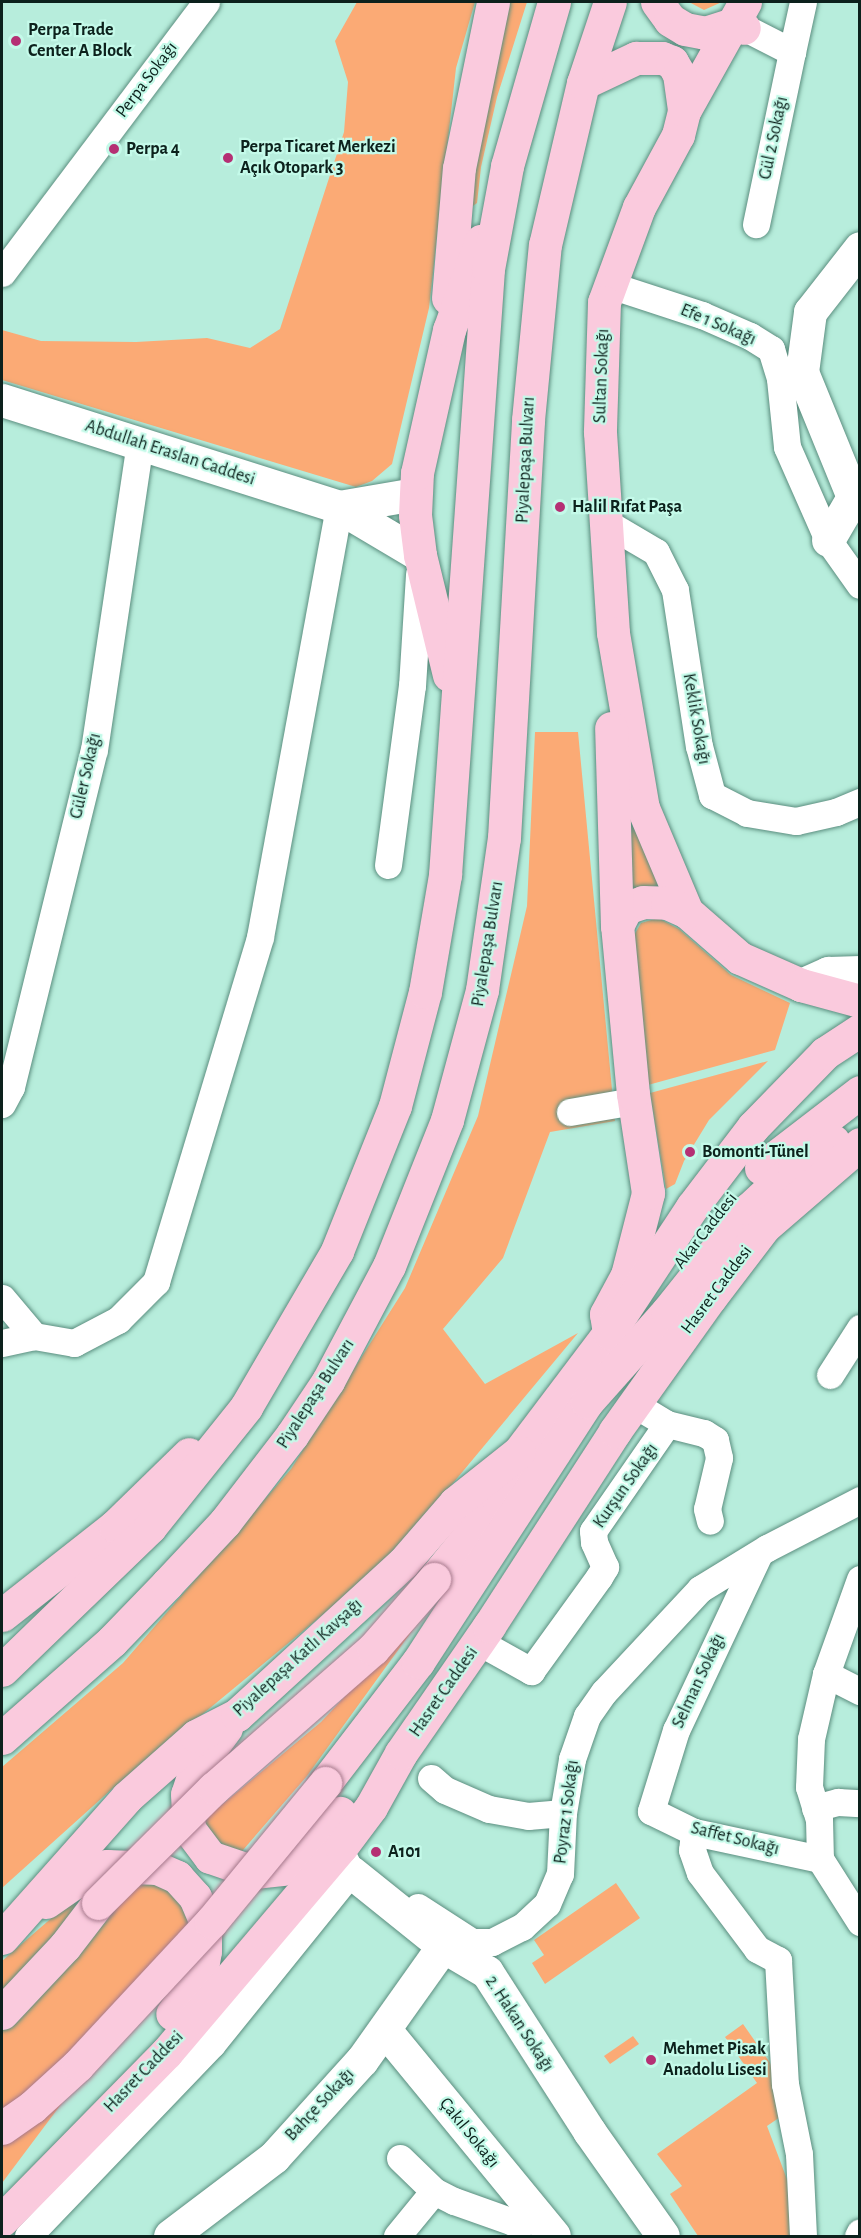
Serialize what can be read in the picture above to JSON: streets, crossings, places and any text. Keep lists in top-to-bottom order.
{
  "streets": {
    "main road": [
      "Sultan Sokağı",
      "Piyalepaşa Bulvarı",
      "Akar Caddesi",
      "Hasret Caddesi",
      "Piyalepaşa Katlı Kavşağı"
    ],
    "street": [
      "Perpa Sokağı",
      "Gül 2 Sokağı",
      "Efe 1 Sokağı",
      "Abdullah Eraslan Caddesi",
      "Keklik Sokağı",
      "Güler Sokağı",
      "Kurşun Sokağı",
      "Selman Sokağı",
      "Poyraz 1 Sokağı",
      "Saffet Sokağı",
      "2. Hakan Sokağı",
      "Bahçe Sokağı",
      "Çakıl Sokağı"
    ]
  },
  "crossings": [
    ["Efe 1 Sokağı", "Sultan Sokağı"],
    ["Sultan Sokağı", "Keklik Sokağı"],
    ["Abdullah Eraslan Caddesi", "Güler Sokağı"],
    ["Hasret Caddesi", "Kurşun Sokağı"],
    ["Hasret Caddesi", "Poyraz 1 Sokağı"],
    ["Hasret Caddesi", "2. Hakan Sokağı"],
    ["Selman Sokağı", "Poyraz 1 Sokağı"],
    ["Selman Sokağı", "Saffet Sokağı"],
    ["Poyraz 1 Sokağı", "2. Hakan Sokağı"],
    ["2. Hakan Sokağı", "Bahçe Sokağı"],
    ["Bahçe Sokağı", "Çakıl Sokağı"]
  ],
  "places": [
    "Perpa Trade Center A Block",
    "Perpa 4",
    "Perpa Ticaret Merkezi Açık Otopark 3",
    "Halil Rıfat Paşa",
    "Bomonti-Tünel",
    "A101",
    "Mehmet Pisak Anadolu Lisesi"
  ]
}
